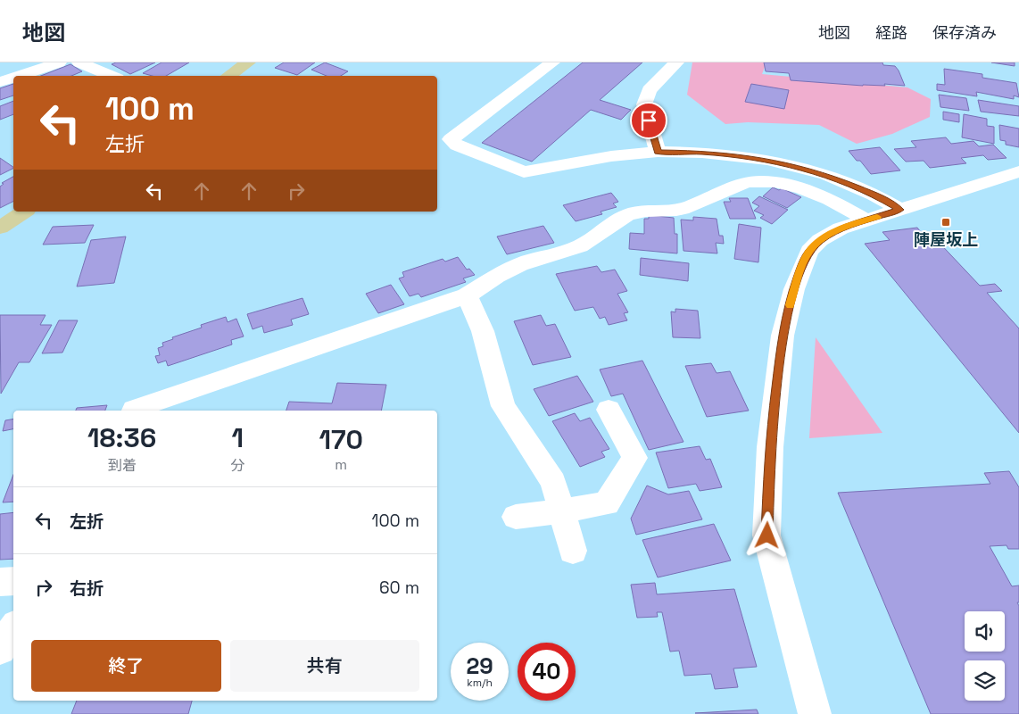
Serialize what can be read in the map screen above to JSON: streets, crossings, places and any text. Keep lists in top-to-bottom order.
{
  "places": {
    "transit": ["陣屋坂上"]
  },
  "page": {
    "header": "地図",
    "nav": ["地図", "経路", "保存済み"],
    "turn": ["100 m", "左折"],
    "eta": [
      "18:36",
      "到着",
      "1",
      "分",
      "170",
      "m"
    ],
    "list": [
      {
        "name": "左折",
        "value": "100 m"
      },
      {
        "name": "右折",
        "value": "60 m"
      }
    ],
    "buttons": ["終了", "共有"],
    "speed": "29 km/h",
    "limit": "40"
  }
}
